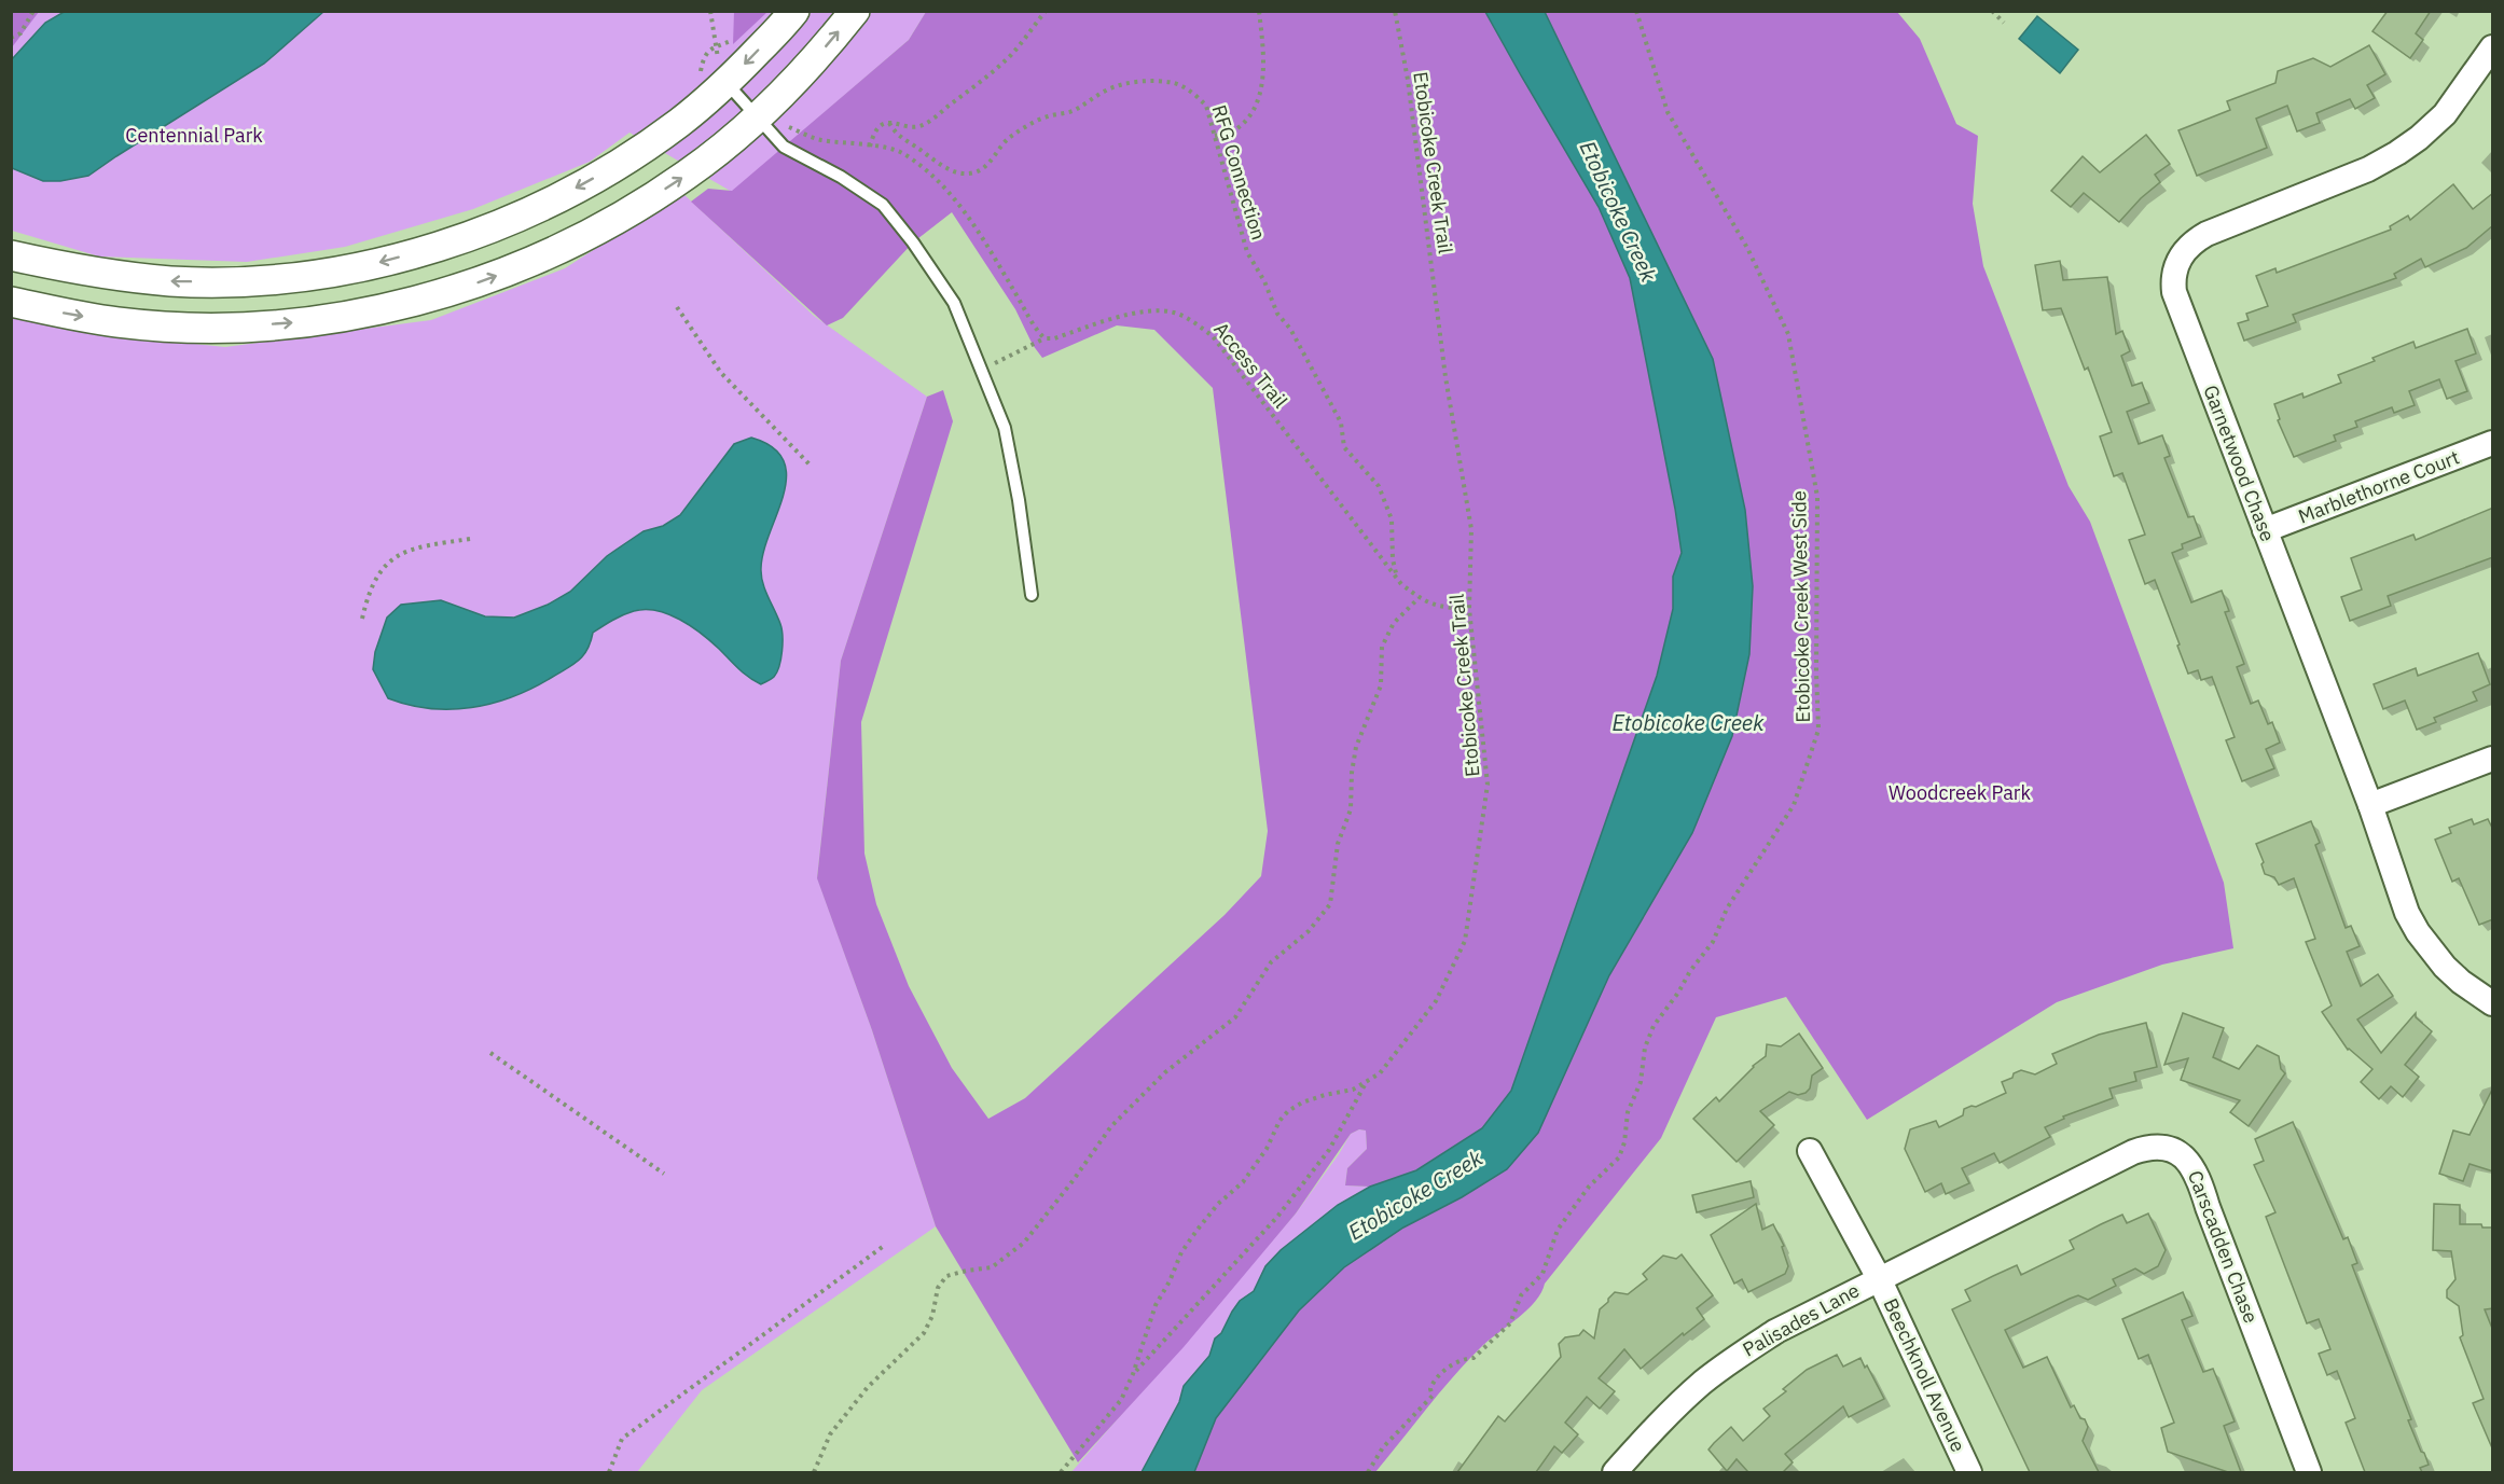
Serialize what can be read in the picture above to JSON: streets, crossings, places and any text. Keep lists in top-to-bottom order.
{
  "streets": {
    "street": [
      "Garnetwood Chase",
      "Marblethorne Court",
      "Carscadden Chase",
      "Palisades Lane",
      "Beechknoll Avenue"
    ],
    "path": [
      "Etobicoke Creek Trail",
      "RFG Connection",
      "Access Trail",
      "Etobicoke Creek West Side"
    ]
  },
  "crossings": [
    ["Etobicoke Creek Trail", "Access Trail"],
    ["RFG Connection", "Access Trail"],
    ["Garnetwood Chase", "Marblethorne Court"],
    ["Carscadden Chase", "Palisades Lane"],
    ["Carscadden Chase", "Beechknoll Avenue"],
    ["Palisades Lane", "Beechknoll Avenue"]
  ],
  "water": ["Etobicoke Creek"],
  "parks": ["Centennial Park", "Woodcreek Park"]
}
